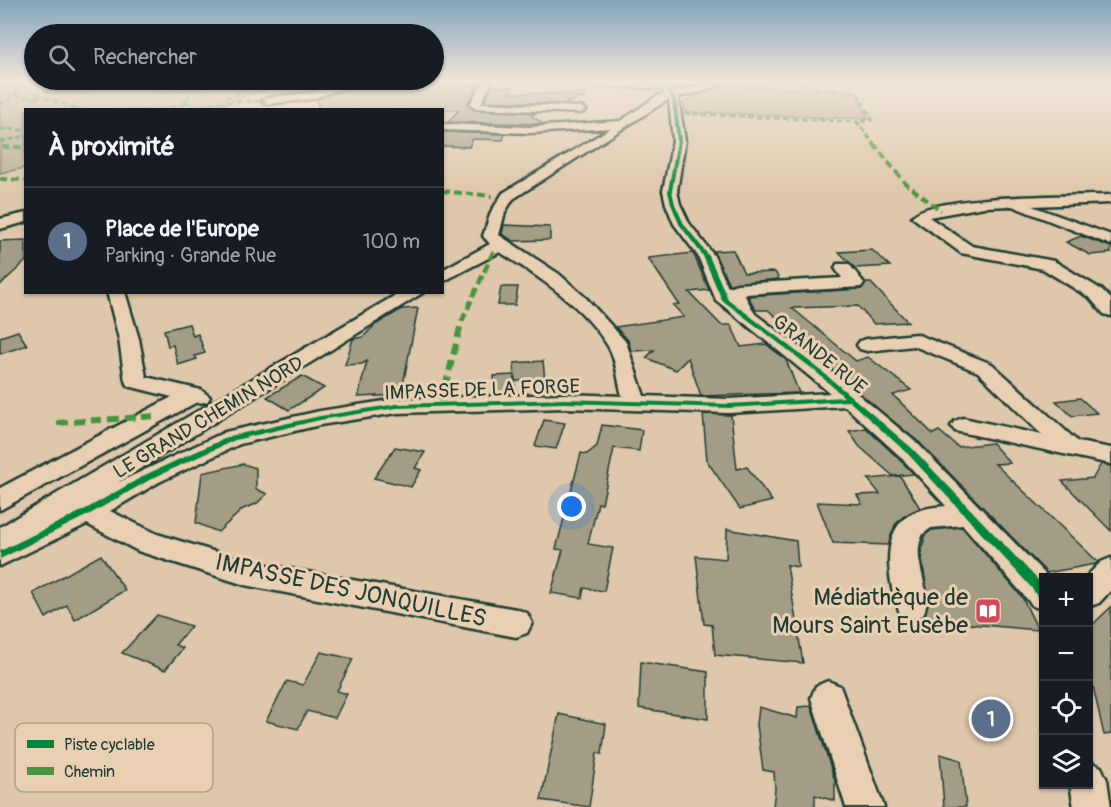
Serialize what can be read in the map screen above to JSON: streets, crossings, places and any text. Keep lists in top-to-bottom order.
{
  "streets": {
    "street": [
      "GRANDE RUE",
      "IMPASSE DE LA FORGE",
      "LE GRAND CHEMIN NORD",
      "IMPASSE DES JONQUILLES"
    ]
  },
  "crossings": [
    ["GRANDE RUE", "IMPASSE DE LA FORGE"],
    ["IMPASSE DE LA FORGE", "IMPASSE DES JONQUILLES"]
  ],
  "places": {
    "library": ["Médiathèque de Mours Saint Eusèbe"]
  },
  "legend": ["Piste cyclable", "Chemin"],
  "page": {
    "search": "Rechercher",
    "heading": "À proximité",
    "list": [
      {
        "mark": "1",
        "name": "Place de l'Europe",
        "note": "Parking · Grande Rue",
        "value": "100 m"
      }
    ],
    "map_buttons": ["+", "−"],
    "pins": "1"
  }
}
